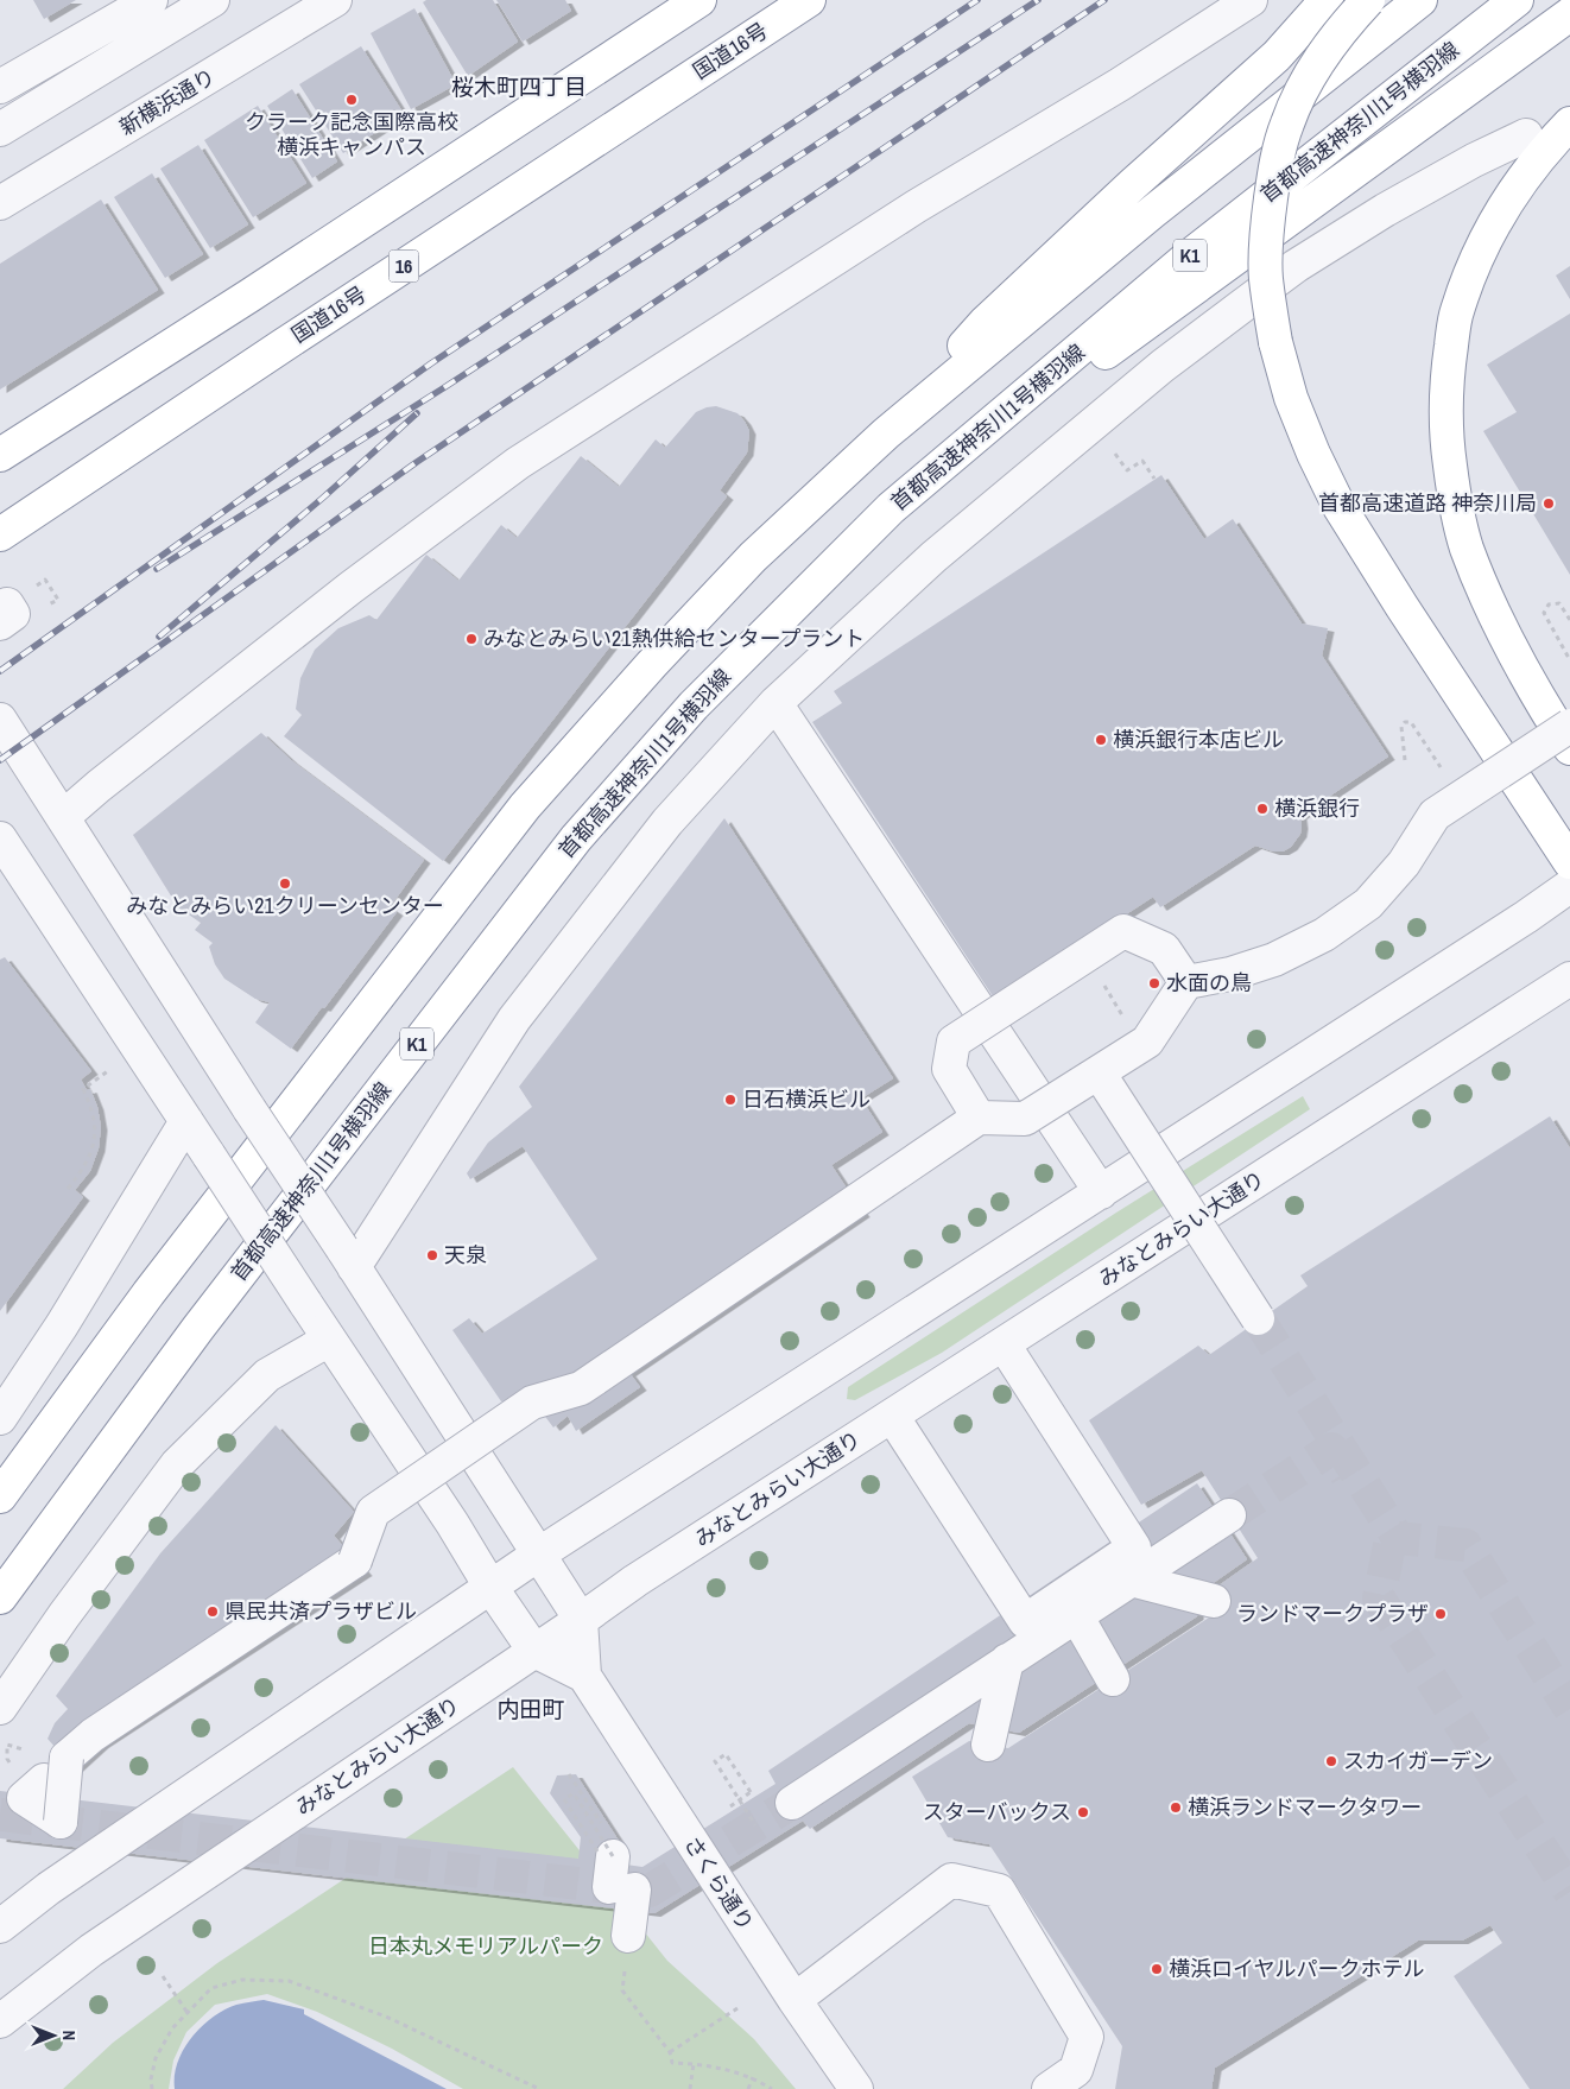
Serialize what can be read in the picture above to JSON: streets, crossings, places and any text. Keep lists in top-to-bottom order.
{
  "streets": {
    "highway": [
      "国道16号",
      "首都高速神奈川1号横羽線",
      "K1",
      "16"
    ],
    "street": ["新横浜通り", "みなとみらい大通り", "さくら通り"]
  },
  "crossings": [
    ["みなとみらい大通り", "さくら通り"]
  ],
  "districts": ["桜木町四丁目", "内田町"],
  "parks": ["日本丸メモリアルパーク"],
  "places": [
    "クラーク記念国際高校 横浜キャンパス",
    "首都高速道路 神奈川局",
    "みなとみらい21熱供給センタープラント",
    "横浜銀行本店ビル",
    "横浜銀行",
    "みなとみらい21クリーンセンター",
    "水面の鳥",
    "日石横浜ビル",
    "天泉",
    "県民共済プラザビル",
    "ランドマークプラザ",
    "スカイガーデン",
    "横浜ランドマークタワー",
    "スターバックス",
    "横浜ロイヤルパークホテル"
  ],
  "north": "right"
}
